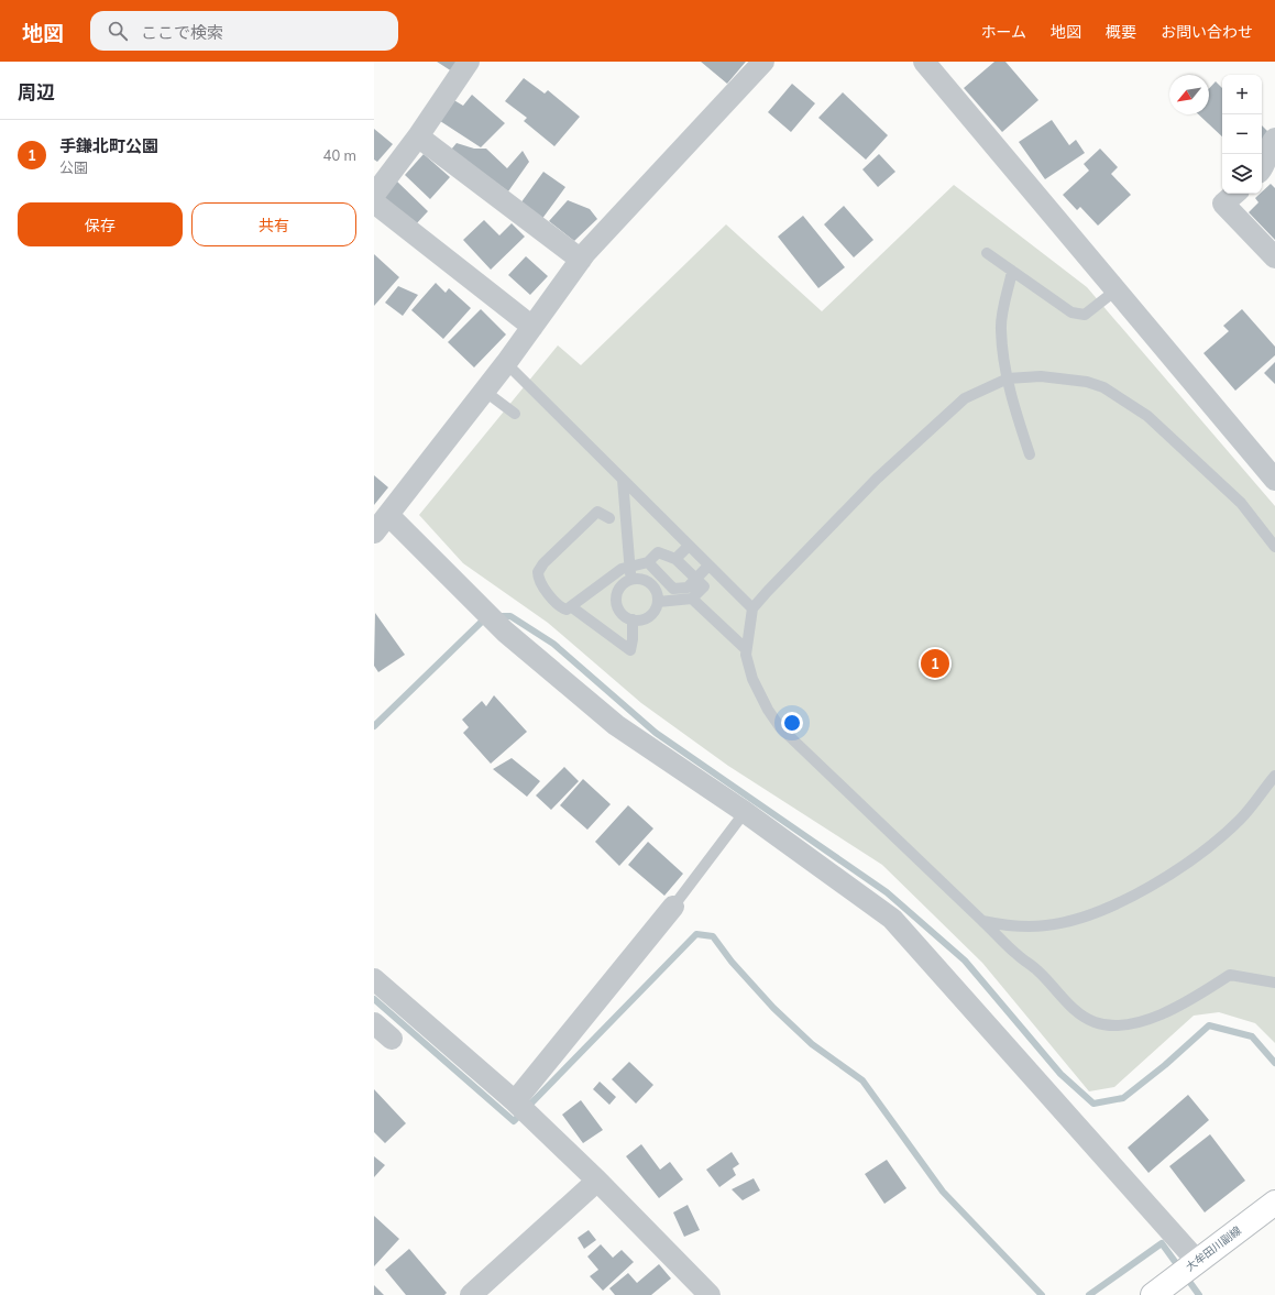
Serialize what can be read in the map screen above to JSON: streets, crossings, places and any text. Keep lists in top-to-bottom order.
{
  "streets": {
    "main road": ["大牟田川副線"]
  },
  "north": "bottom left",
  "page": {
    "header": "地図",
    "search": "ここで検索",
    "nav": [
      "ホーム",
      "地図",
      "概要",
      "お問い合わせ"
    ],
    "heading": "周辺",
    "map_buttons": ["+", "−"],
    "list": [
      {
        "mark": "1",
        "name": "手鎌北町公園",
        "note": "公園",
        "value": "40 m"
      }
    ],
    "buttons": ["保存", "共有"],
    "pins": "1"
  }
}
